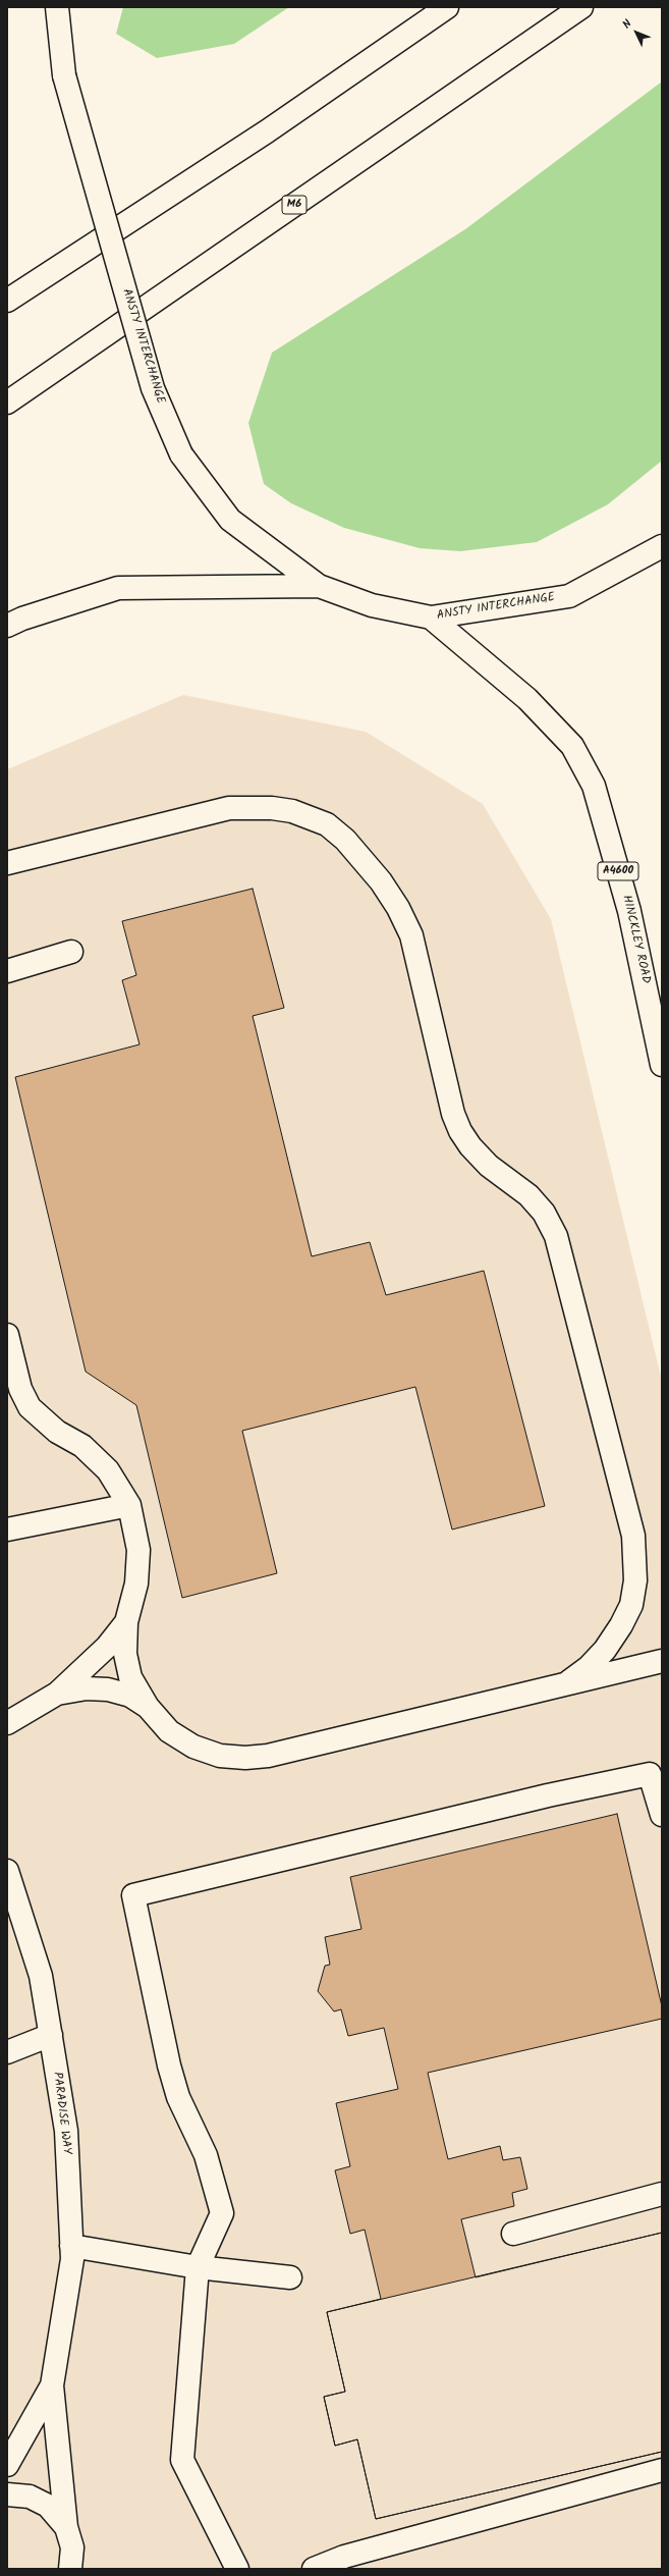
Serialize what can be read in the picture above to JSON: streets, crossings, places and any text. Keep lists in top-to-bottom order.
{
  "streets": {
    "main road": [
      "M6",
      "ANSTY INTERCHANGE",
      "A4600",
      "HINCKLEY ROAD",
      "PARADISE WAY"
    ]
  },
  "crossings": [
    ["ANSTY INTERCHANGE", "HINCKLEY ROAD"]
  ],
  "north": "top left"
}
